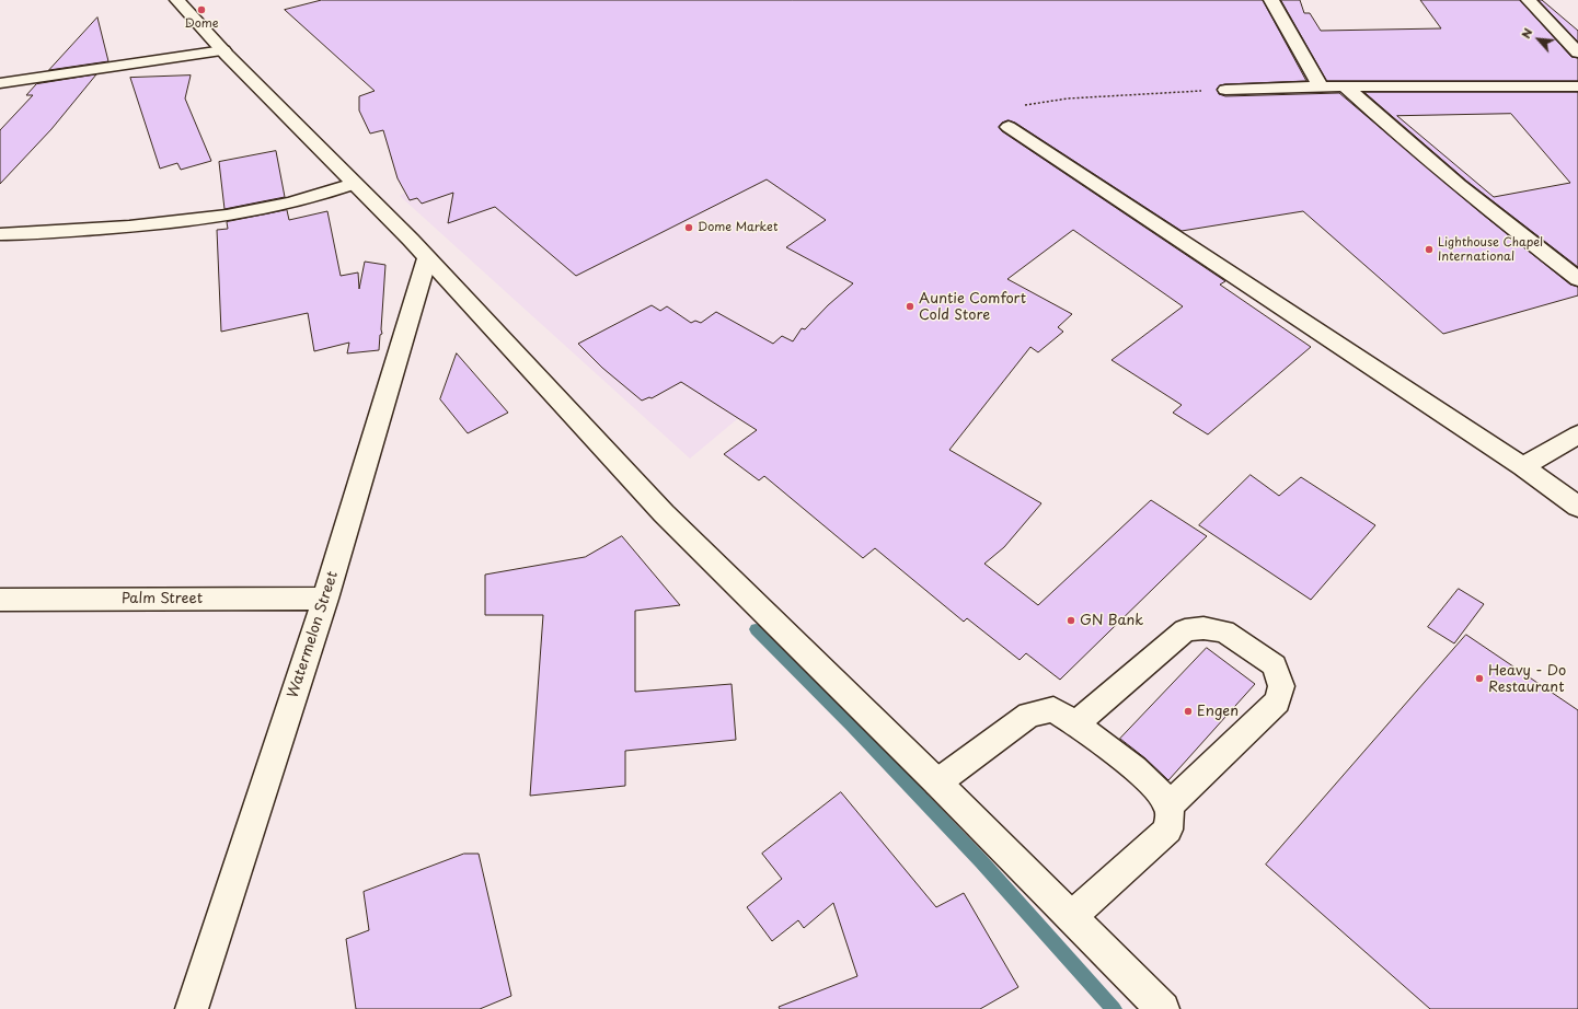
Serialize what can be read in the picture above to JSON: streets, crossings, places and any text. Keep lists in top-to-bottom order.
{
  "streets": {
    "street": ["Palm Street", "Watermelon Street"]
  },
  "crossings": [
    ["Palm Street", "Watermelon Street"]
  ],
  "places": [
    "Dome",
    "Dome Market",
    "Lighthouse Chapel International",
    "Auntie Comfort Cold Store",
    "GN Bank",
    "Heavy - Do Restaurant",
    "Engen"
  ],
  "north": "top left"
}
